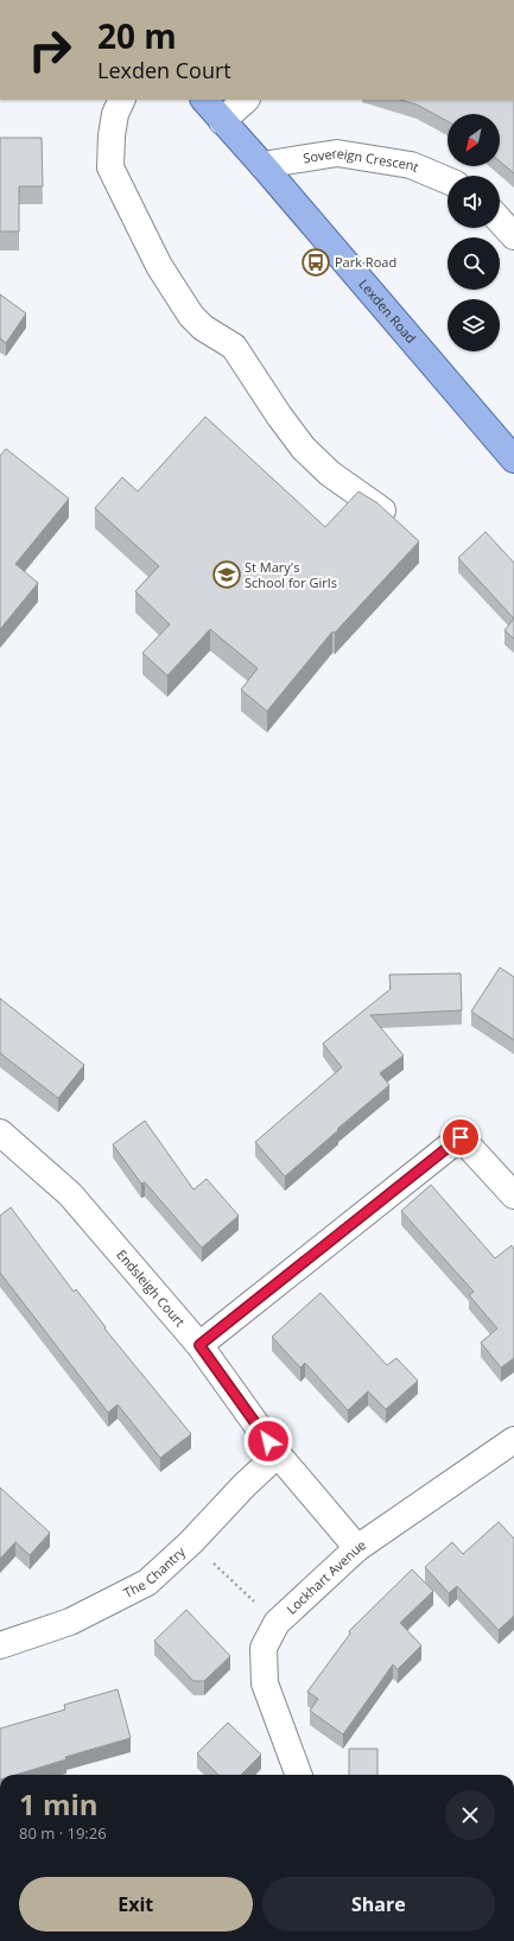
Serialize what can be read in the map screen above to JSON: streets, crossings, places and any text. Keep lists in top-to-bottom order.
{
  "streets": {
    "main road": ["Lexden Road"],
    "street": [
      "Sovereign Crescent",
      "Endsleigh Court",
      "The Chantry",
      "Lockhart Avenue"
    ]
  },
  "crossings": [
    ["Sovereign Crescent", "Lexden Road"],
    ["Endsleigh Court", "The Chantry"],
    ["Endsleigh Court", "Lockhart Avenue"]
  ],
  "places": {
    "bus stop": ["Park Road"],
    "school or university": ["St Mary's School for Girls"]
  },
  "north": "bottom left",
  "page": {
    "turn": ["20 m", "Lexden Court"],
    "heading": ["1 min", "80 m · 19:26"],
    "buttons": ["Exit", "Share"]
  }
}
